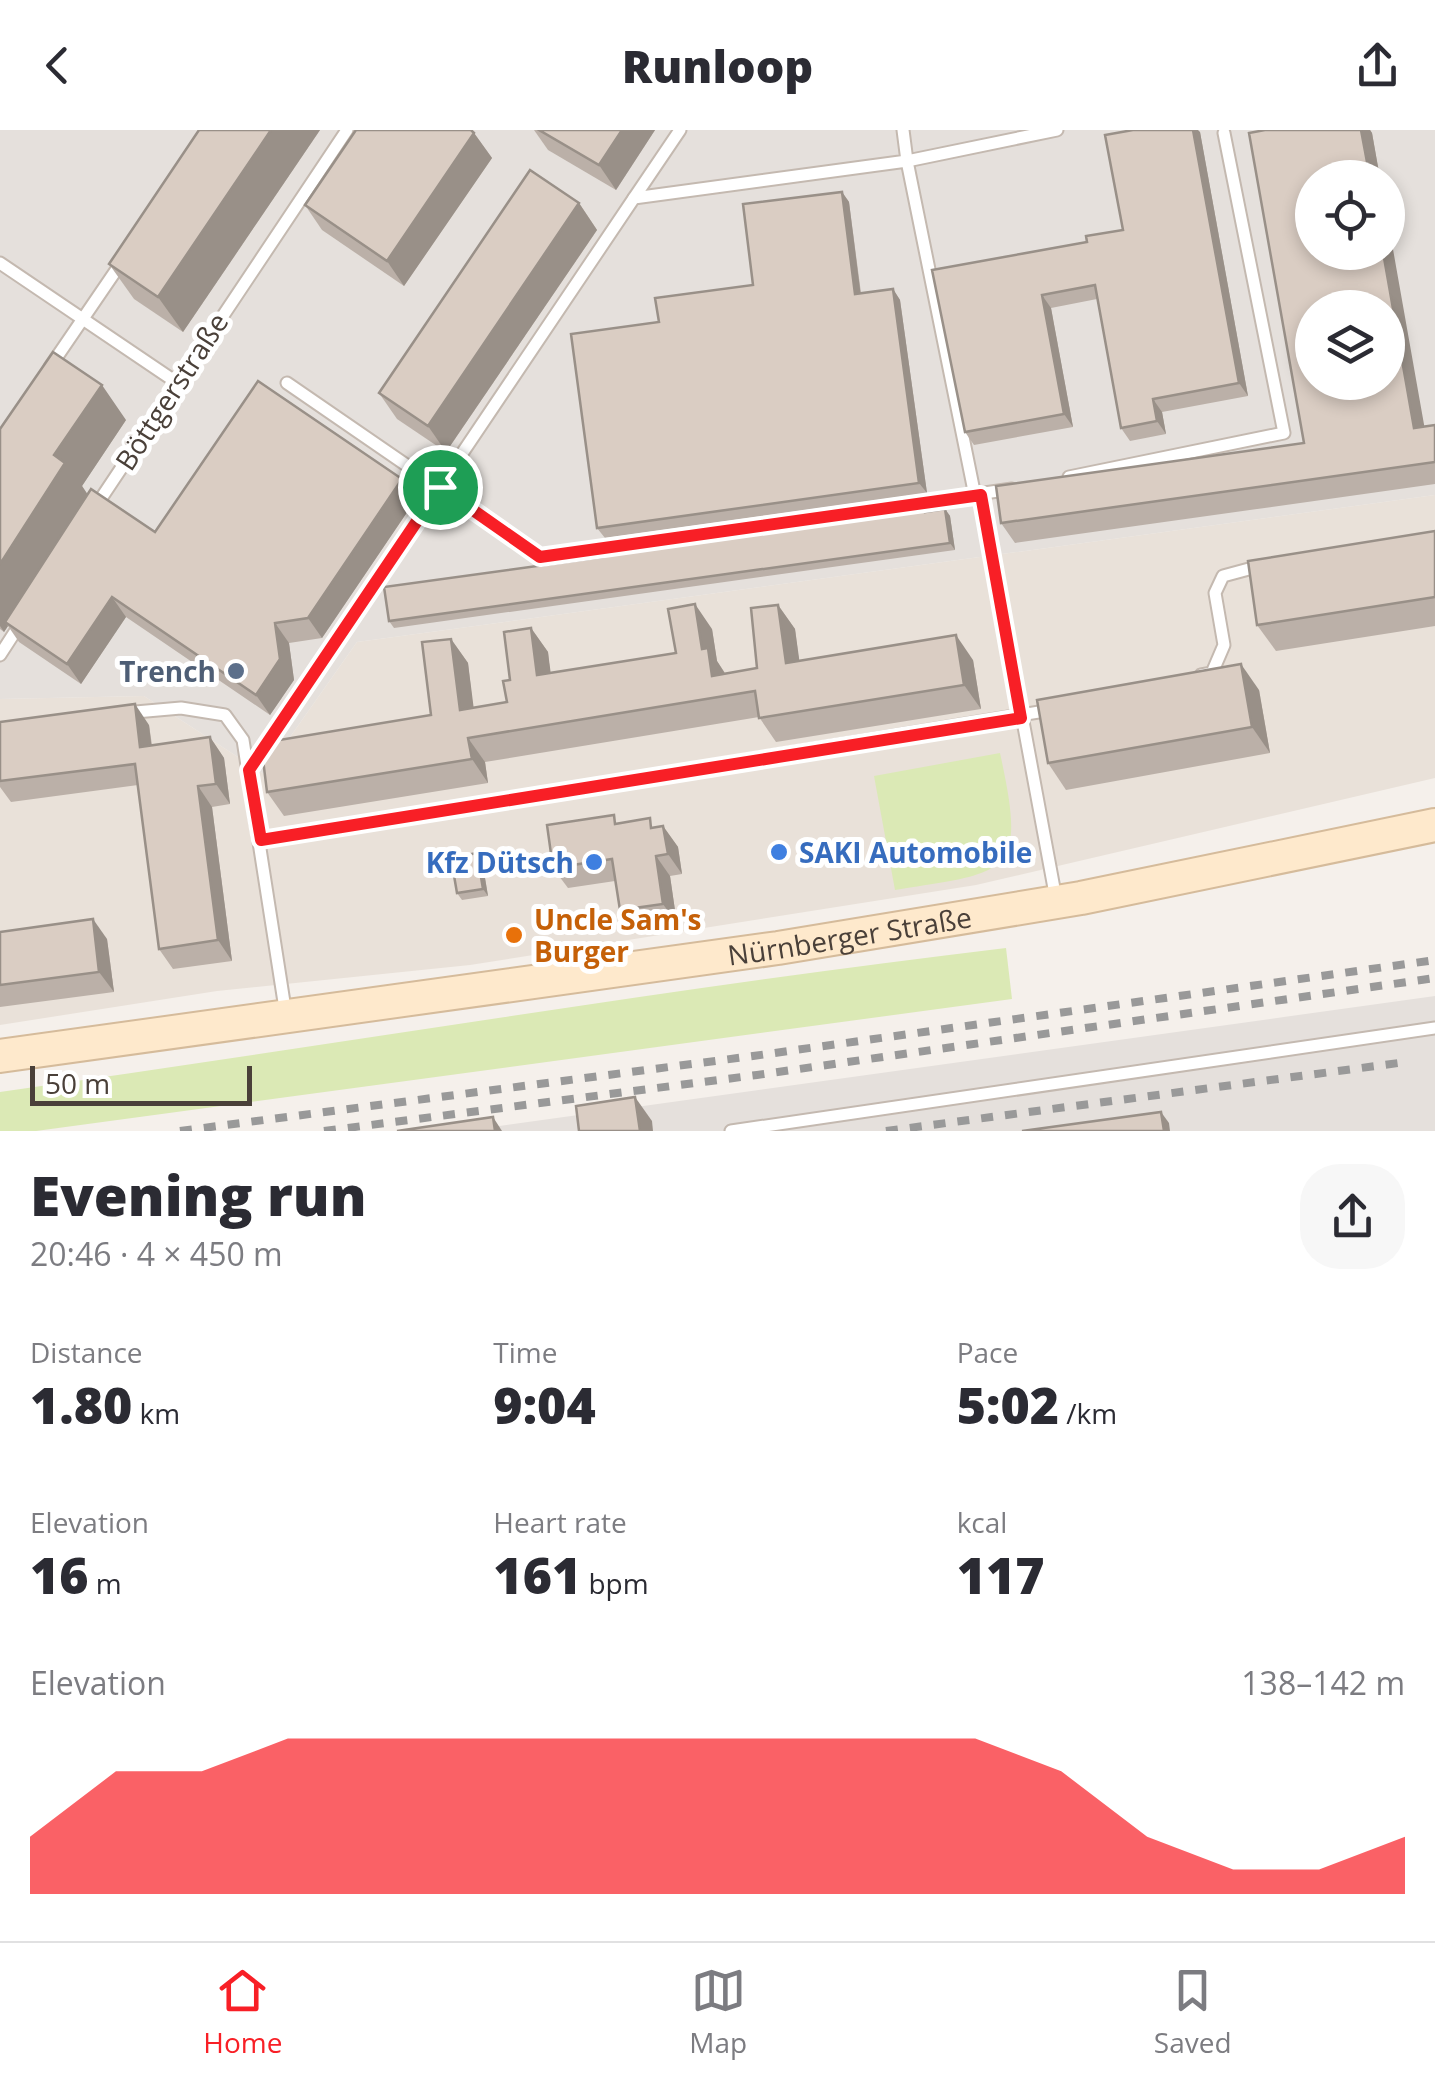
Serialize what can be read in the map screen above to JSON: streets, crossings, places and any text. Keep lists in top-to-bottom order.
{
  "streets": {
    "street": ["Nürnberger Straße"],
    "lane": ["Böttgerstraße"]
  },
  "places": [
    "Trench",
    "SAKI Automobile",
    "Kfz Dütsch",
    "Uncle Sam's Burger"
  ],
  "scale_bar": "50 m",
  "page": {
    "header": "Runloop",
    "scale": "50 m",
    "heading": ["Evening run", "20:46 · 4 × 450 m"],
    "stats": [
      ["Distance", "1.80 km"],
      ["Time", "9:04"],
      ["Pace", "5:02 /km"],
      ["Elevation", "16 m"],
      ["Heart rate", "161 bpm"],
      ["kcal", "117"]
    ],
    "chart": ["Elevation", "138–142 m"],
    "tabs": ["Home", "Map", "Saved"]
  }
}
